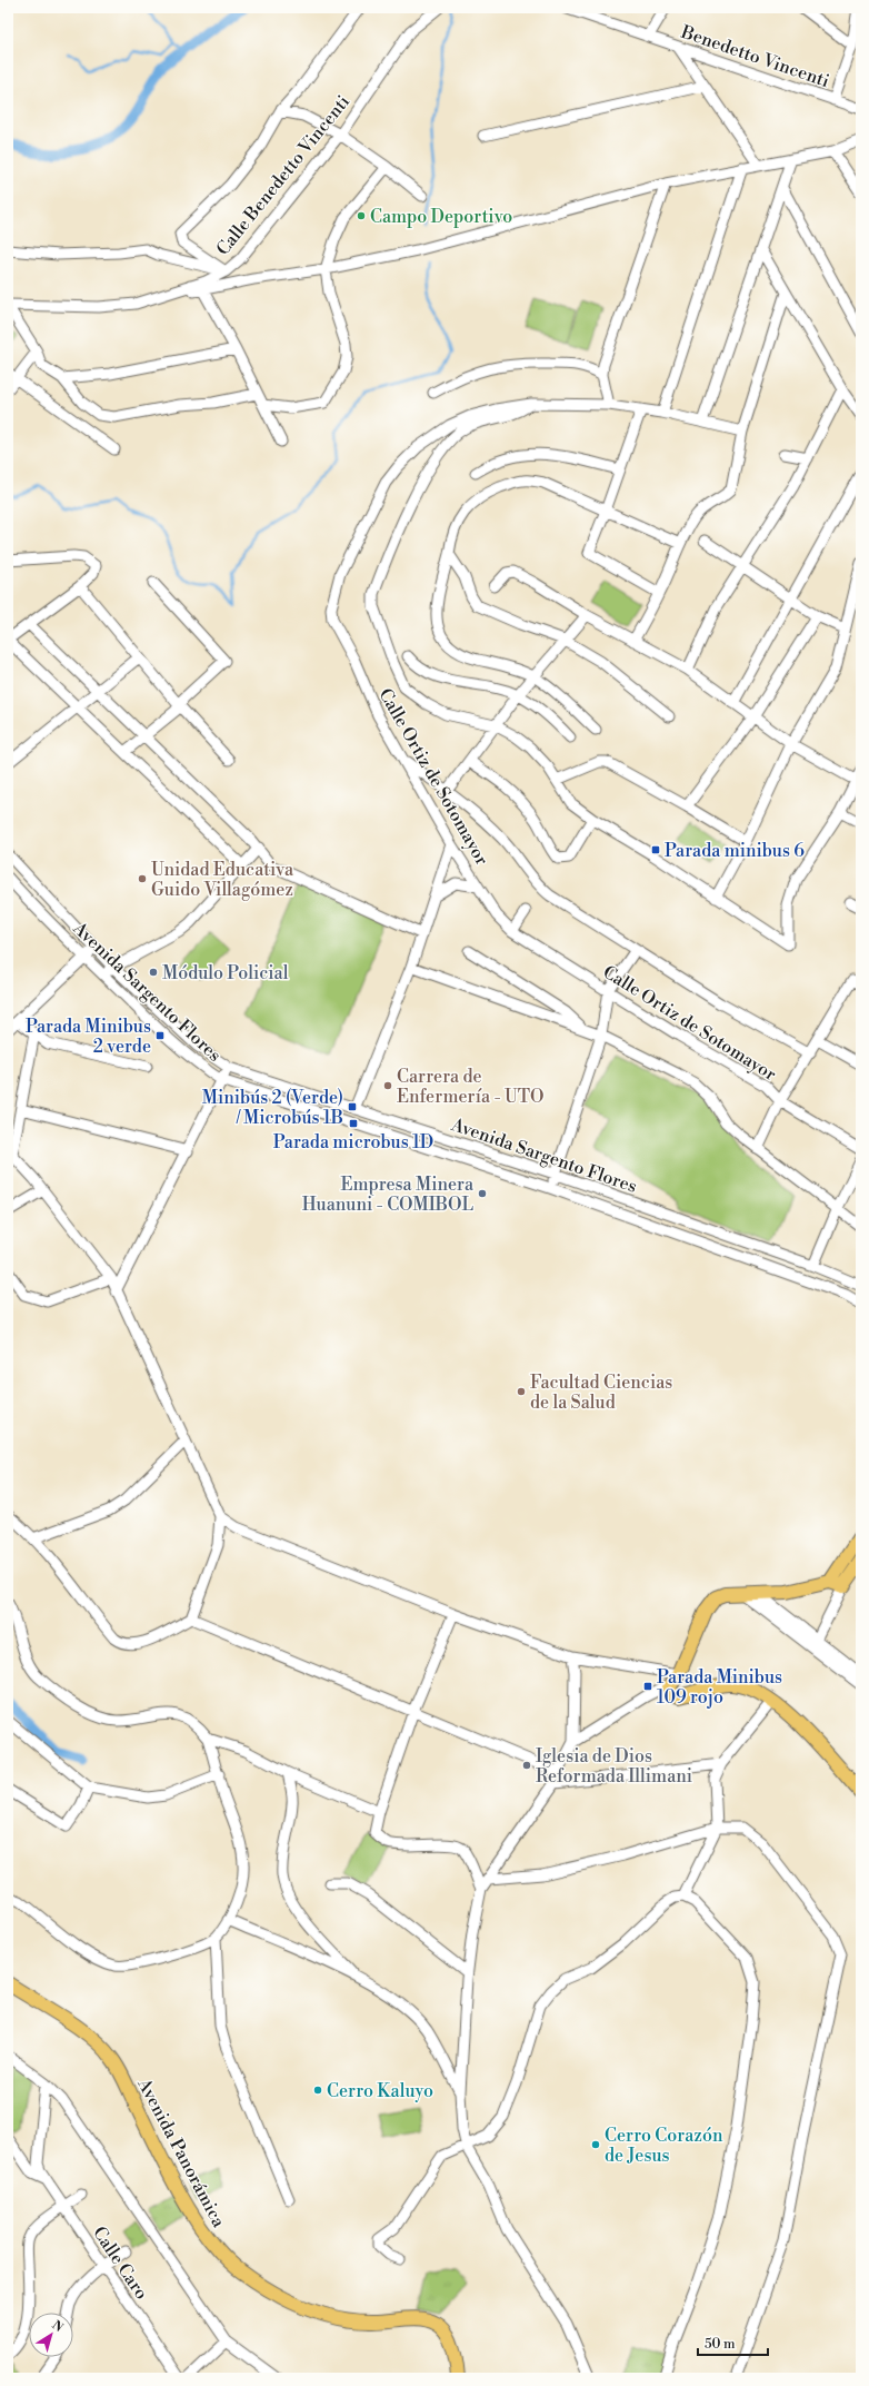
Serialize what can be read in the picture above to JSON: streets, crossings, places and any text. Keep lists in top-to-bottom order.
{
  "streets": {
    "main road": ["Avenida Panorámica"],
    "street": [
      "Benedetto Vincenti",
      "Calle Benedetto Vincenti",
      "Calle Ortiz de Sotomayor",
      "Avenida Sargento Flores",
      "Calle Caro"
    ]
  },
  "places": {
    "other": [
      "Campo Deportivo",
      "Unidad Educativa Guido Villagómez",
      "Módulo Policial",
      "Carrera de Enfermería - UTO",
      "Empresa Minera Huanuni - COMIBOL",
      "Facultad Ciencias de la Salud",
      "Iglesia de Dios Reformada Illimani",
      "Cerro Kaluyo",
      "Cerro Corazón de Jesus"
    ],
    "transit": [
      "Parada minibus 6",
      "Parada Minibus 2 verde",
      "Minibús 2 (Verde) / Microbús 1B",
      "Parada microbus 1D",
      "Parada Minibus 109 rojo"
    ]
  },
  "scale_bar": "50 m",
  "north": "top right"
}
